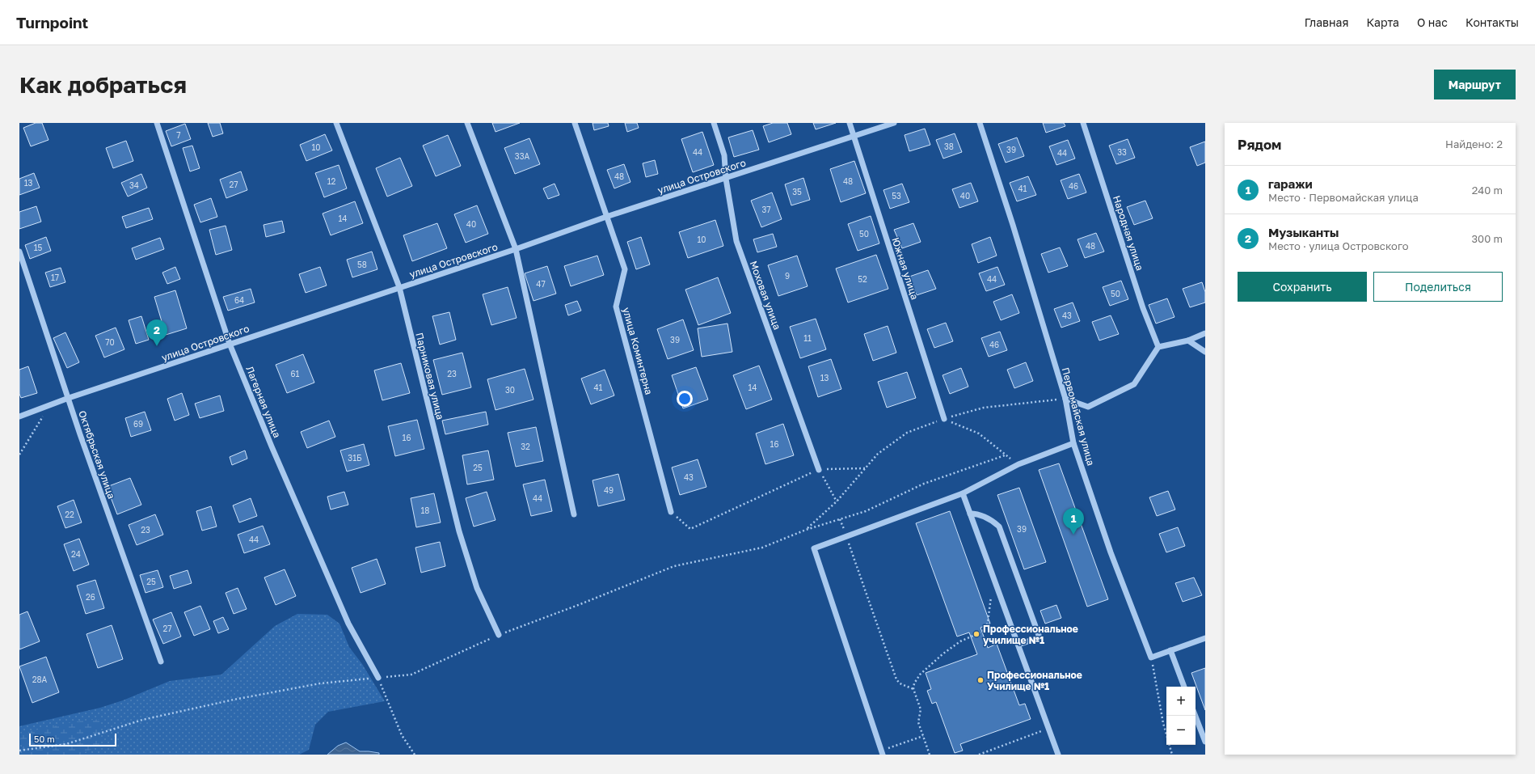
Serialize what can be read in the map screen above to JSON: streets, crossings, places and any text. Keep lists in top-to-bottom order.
{
  "streets": {
    "street": [
      "улица Островского",
      "Народная улица",
      "Южная улица",
      "Моховая улица",
      "улица Коминтерна",
      "Парниковая улица",
      "Лагерная улица",
      "Первомайская улица",
      "Октябрьская улица"
    ]
  },
  "crossings": [
    ["улица Островского", "Южная улица"],
    ["улица Островского", "Моховая улица"],
    ["улица Островского", "улица Коминтерна"],
    ["улица Островского", "Парниковая улица"],
    ["улица Островского", "Лагерная улица"],
    ["улица Островского", "Октябрьская улица"]
  ],
  "places": ["Профессиональное училище №1", "Профессиональное Училище №1"],
  "house_numbers": [
    "7",
    "38",
    "10",
    "39",
    "44",
    "33",
    "44",
    "33А",
    "48",
    "12",
    "48",
    "13",
    "27",
    "34",
    "46",
    "41",
    "35",
    "53",
    "40",
    "37",
    "14",
    "40",
    "50",
    "10",
    "48",
    "15",
    "58",
    "9",
    "17",
    "52",
    "44",
    "47",
    "50",
    "64",
    "43",
    "11",
    "39",
    "70",
    "46",
    "61",
    "23",
    "13",
    "41",
    "14",
    "30",
    "69",
    "16",
    "16",
    "32",
    "31Б",
    "25",
    "43",
    "49",
    "44",
    "18",
    "22",
    "39",
    "23",
    "44",
    "24",
    "25",
    "26",
    "27",
    "28А"
  ],
  "scale_bar": "50 m",
  "page": {
    "header": "Turnpoint",
    "nav": [
      "Главная",
      "Карта",
      "О нас",
      "Контакты"
    ],
    "buttons": [
      "Маршрут",
      ["Сохранить", "Поделиться"]
    ],
    "title": "Как добраться",
    "heading": ["Рядом", "Найдено: 2"],
    "list": [
      {
        "mark": "1",
        "name": "гаражи",
        "note": "Место · Первомайская улица",
        "value": "240 m"
      },
      {
        "mark": "2",
        "name": "Музыканты",
        "note": "Место · улица Островского",
        "value": "300 m"
      }
    ],
    "pins": ["2", "1"],
    "map_buttons": ["+", "−"],
    "scale": "50 m"
  }
}
